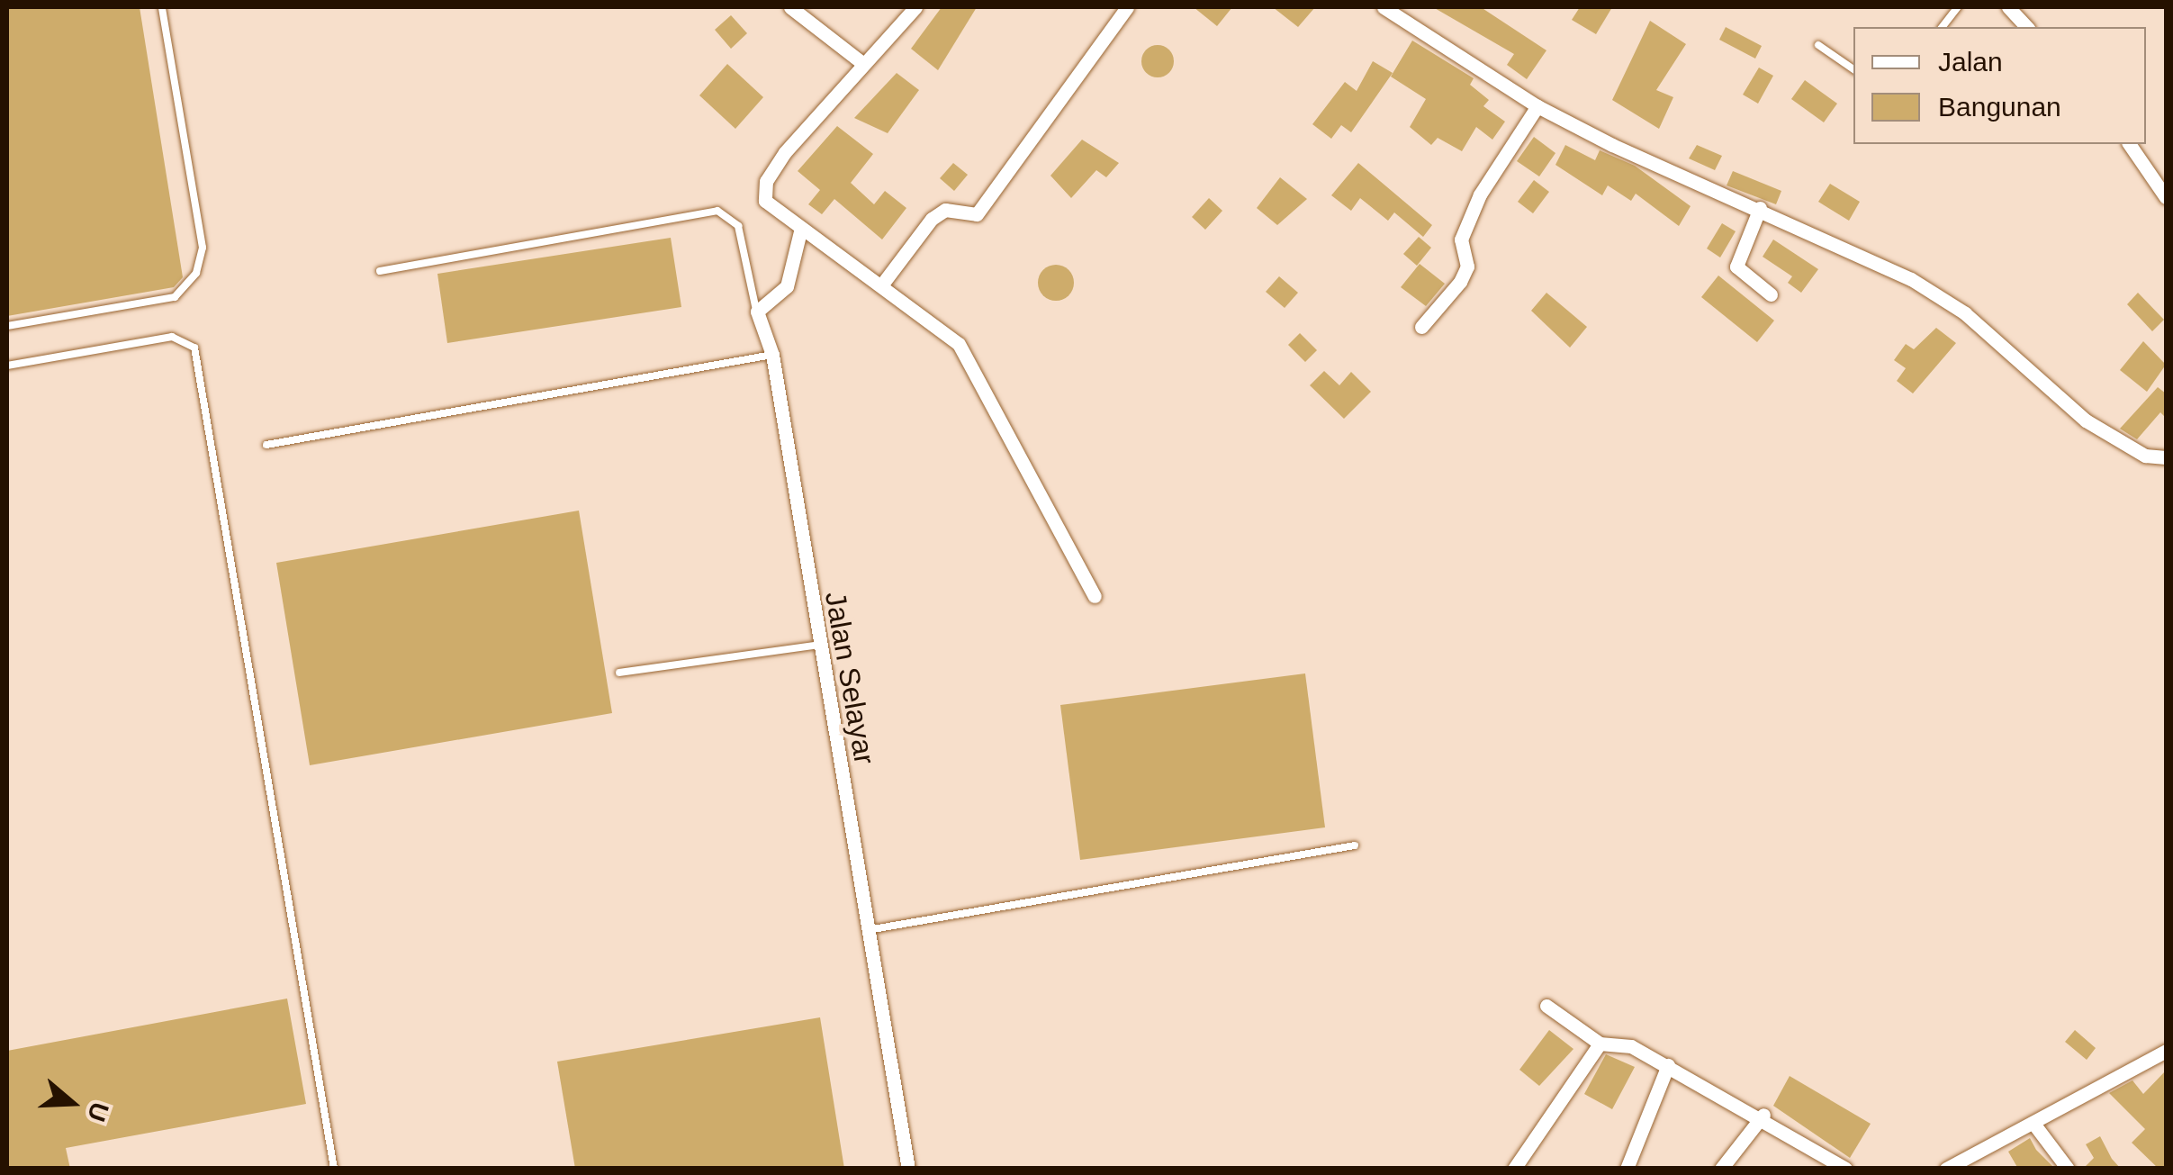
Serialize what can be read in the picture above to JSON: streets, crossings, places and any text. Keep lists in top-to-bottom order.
{
  "streets": {
    "street": ["Jalan Selayar"]
  },
  "legend": ["Jalan", "Bangunan"],
  "north": "right"
}
